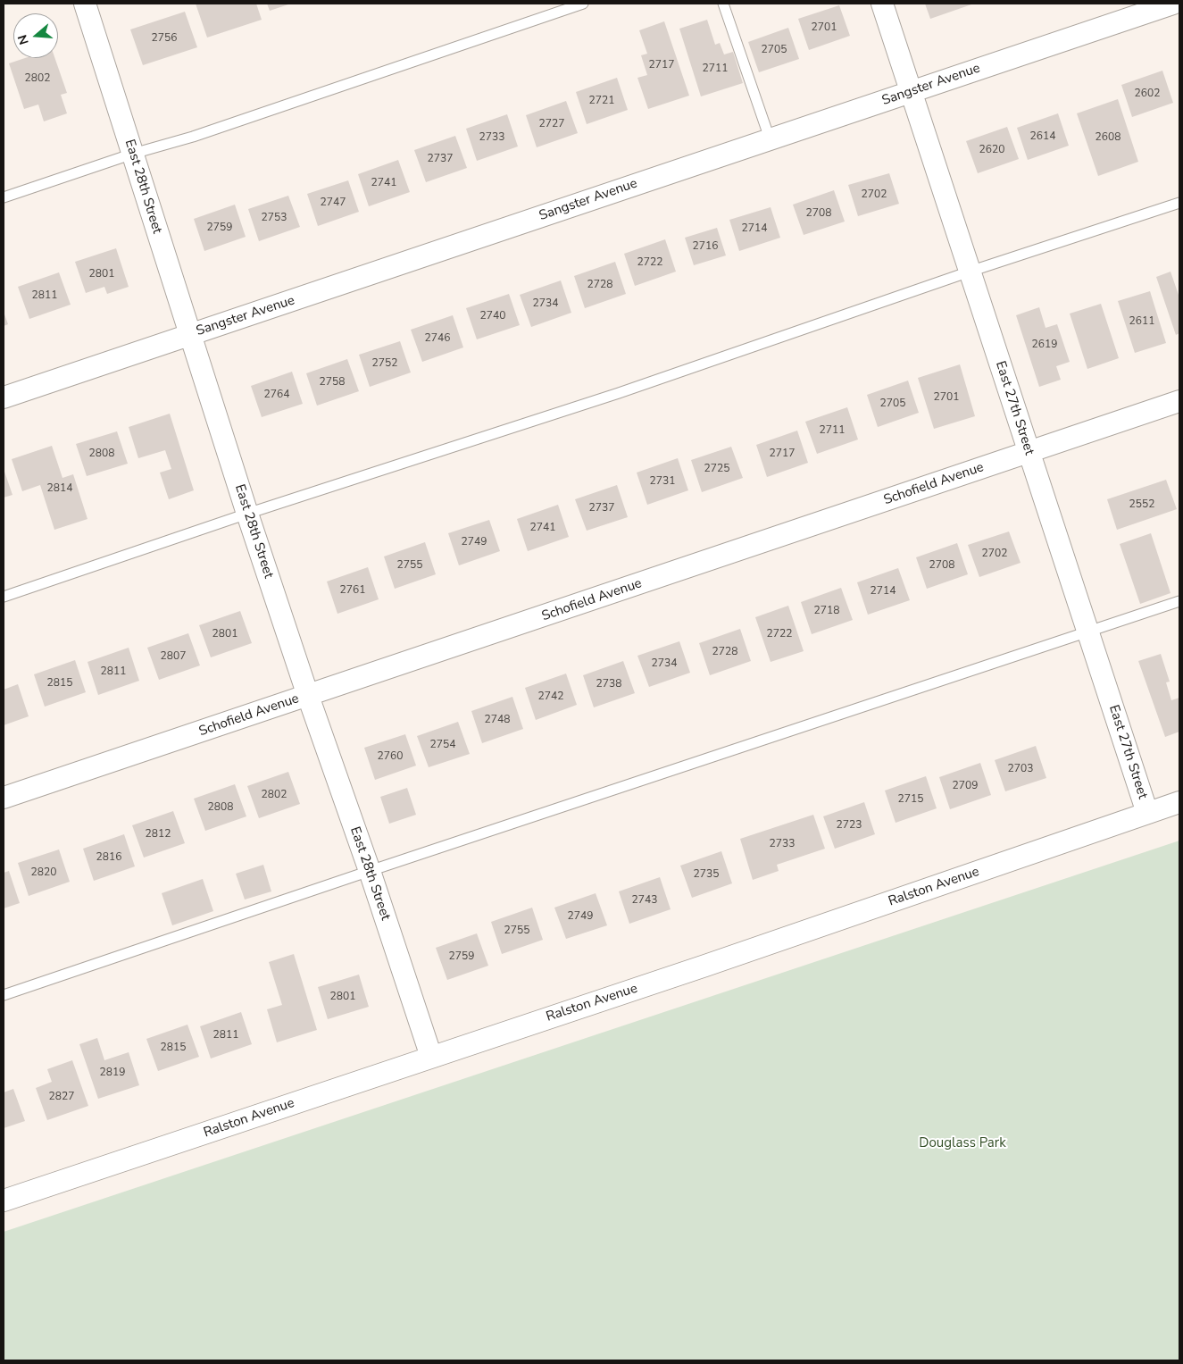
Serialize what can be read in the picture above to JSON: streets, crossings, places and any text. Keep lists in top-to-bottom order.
{
  "streets": {
    "street": [
      "Sangster Avenue",
      "East 28th Street",
      "East 27th Street",
      "Schofield Avenue",
      "Ralston Avenue"
    ]
  },
  "crossings": [
    ["Sangster Avenue", "East 28th Street"],
    ["Sangster Avenue", "East 27th Street"],
    ["East 28th Street", "Schofield Avenue"],
    ["East 28th Street", "Ralston Avenue"],
    ["East 27th Street", "Schofield Avenue"],
    ["East 27th Street", "Ralston Avenue"]
  ],
  "parks": ["Douglass Park"],
  "house_numbers": [
    "2701",
    "2756",
    "2705",
    "2717",
    "2711",
    "2802",
    "2602",
    "2721",
    "2727",
    "2614",
    "2733",
    "2608",
    "2620",
    "2737",
    "2741",
    "2702",
    "2747",
    "2708",
    "2753",
    "2759",
    "2714",
    "2716",
    "2722",
    "2801",
    "2728",
    "2811",
    "2734",
    "2740",
    "2611",
    "2746",
    "2619",
    "2752",
    "2758",
    "2764",
    "2701",
    "2705",
    "2711",
    "2808",
    "2717",
    "2725",
    "2731",
    "2814",
    "2552",
    "2737",
    "2741",
    "2749",
    "2702",
    "2755",
    "2708",
    "2761",
    "2714",
    "2718",
    "2801",
    "2722",
    "2728",
    "2807",
    "2734",
    "2811",
    "2815",
    "2738",
    "2742",
    "2748",
    "2754",
    "2760",
    "2703",
    "2709",
    "2802",
    "2715",
    "2808",
    "2723",
    "2812",
    "2733",
    "2816",
    "2820",
    "2735",
    "2743",
    "2749",
    "2755",
    "2759",
    "2801",
    "2811",
    "2815",
    "2819",
    "2827"
  ],
  "north": "left"
}
